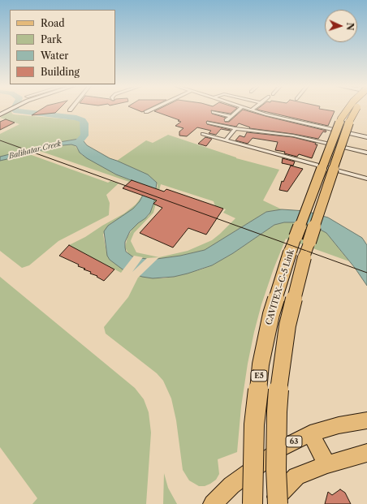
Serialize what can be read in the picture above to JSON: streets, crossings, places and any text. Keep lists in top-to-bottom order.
{
  "streets": {
    "highway": ["CAVITEX–C-5 Link", "E5"],
    "main road": ["63"]
  },
  "water": ["Balihatar Creek"],
  "legend": [
    "Road",
    "Park",
    "Water",
    "Building"
  ],
  "north": "right"
}
